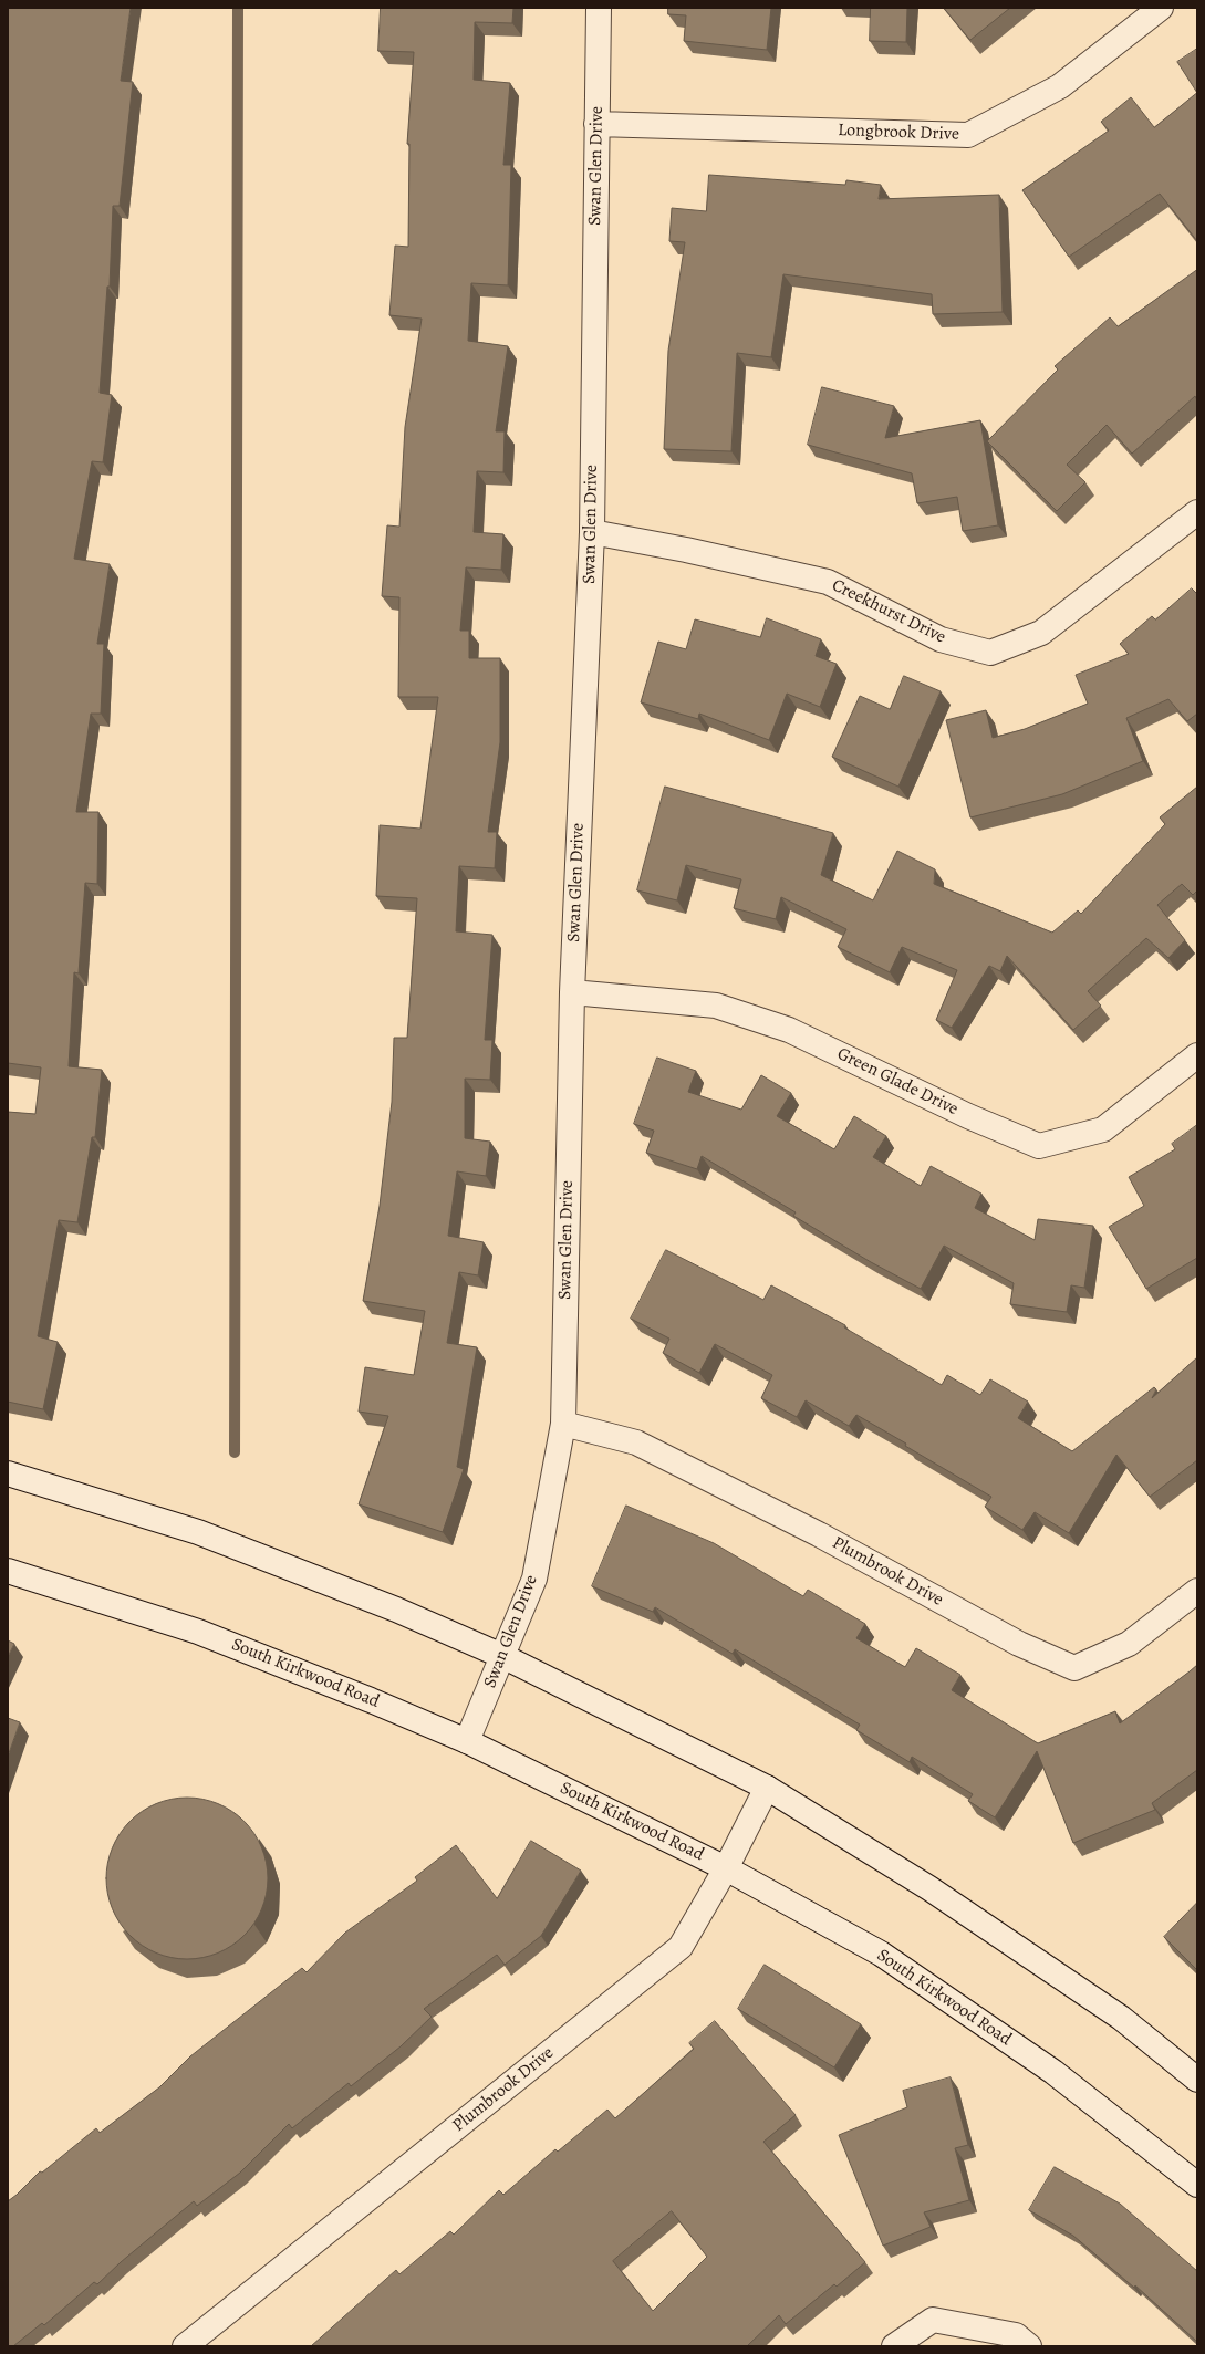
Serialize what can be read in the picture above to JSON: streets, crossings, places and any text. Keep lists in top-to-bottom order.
{
  "streets": {
    "street": [
      "Longbrook Drive",
      "Swan Glen Drive",
      "Creekhurst Drive",
      "Green Glade Drive",
      "Plumbrook Drive",
      "South Kirkwood Road"
    ]
  },
  "crossings": [
    ["Longbrook Drive", "Swan Glen Drive"],
    ["Swan Glen Drive", "Creekhurst Drive"],
    ["Swan Glen Drive", "Green Glade Drive"],
    ["Swan Glen Drive", "Plumbrook Drive"],
    ["Swan Glen Drive", "South Kirkwood Road"],
    ["Plumbrook Drive", "South Kirkwood Road"]
  ]
}
